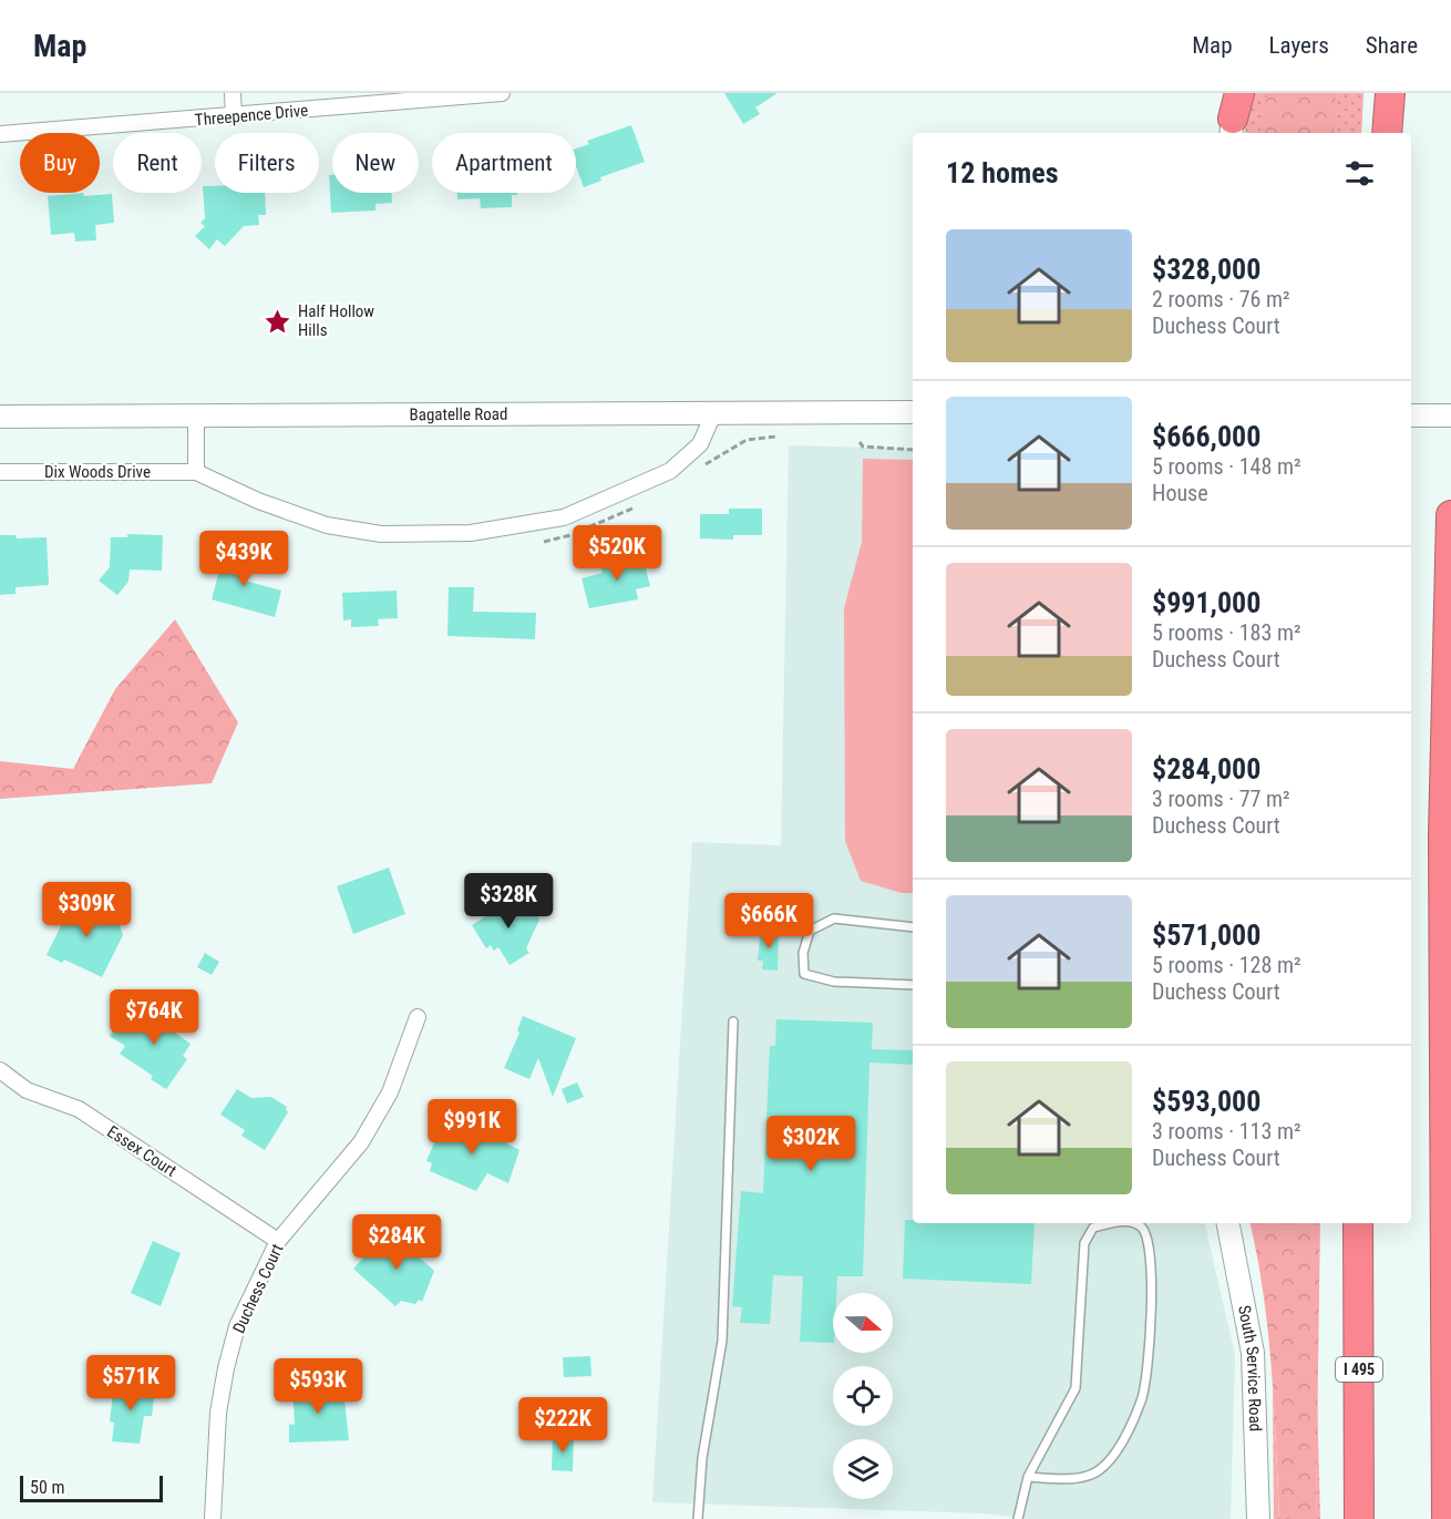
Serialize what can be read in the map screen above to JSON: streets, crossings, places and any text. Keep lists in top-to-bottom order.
{
  "streets": {
    "highway": ["I 495"],
    "street": [
      "Threepence Drive",
      "Bagatelle Road",
      "Dix Woods Drive",
      "Essex Court",
      "Duchess Court",
      "South Service Road"
    ]
  },
  "crossings": [
    ["Bagatelle Road", "Dix Woods Drive"],
    ["Essex Court", "Duchess Court"]
  ],
  "places": {
    "place": ["Half Hollow Hills"]
  },
  "scale_bar": "50 m",
  "north": "right",
  "page": {
    "header": "Map",
    "nav": ["Map", "Layers", "Share"],
    "chip": [
      "Buy",
      "Rent",
      "Filters",
      "New",
      "Apartment"
    ],
    "heading": "12 homes",
    "list": [
      {
        "name": "$328,000",
        "note": "2 rooms · 76 m² · Duchess Court"
      },
      {
        "name": "$666,000",
        "note": "5 rooms · 148 m² · House"
      },
      {
        "name": "$991,000",
        "note": "5 rooms · 183 m² · Duchess Court"
      },
      {
        "name": "$284,000",
        "note": "3 rooms · 77 m² · Duchess Court"
      },
      {
        "name": "$571,000",
        "note": "5 rooms · 128 m² · Duchess Court"
      },
      {
        "name": "$593,000",
        "note": "3 rooms · 113 m² · Duchess Court"
      }
    ],
    "price": [
      "$520K",
      "$439K",
      "$328K",
      "$309K",
      "$666K",
      "$764K",
      "$991K",
      "$302K",
      "$284K",
      "$571K",
      "$593K",
      "$222K"
    ],
    "scale": "50 m"
  }
}
